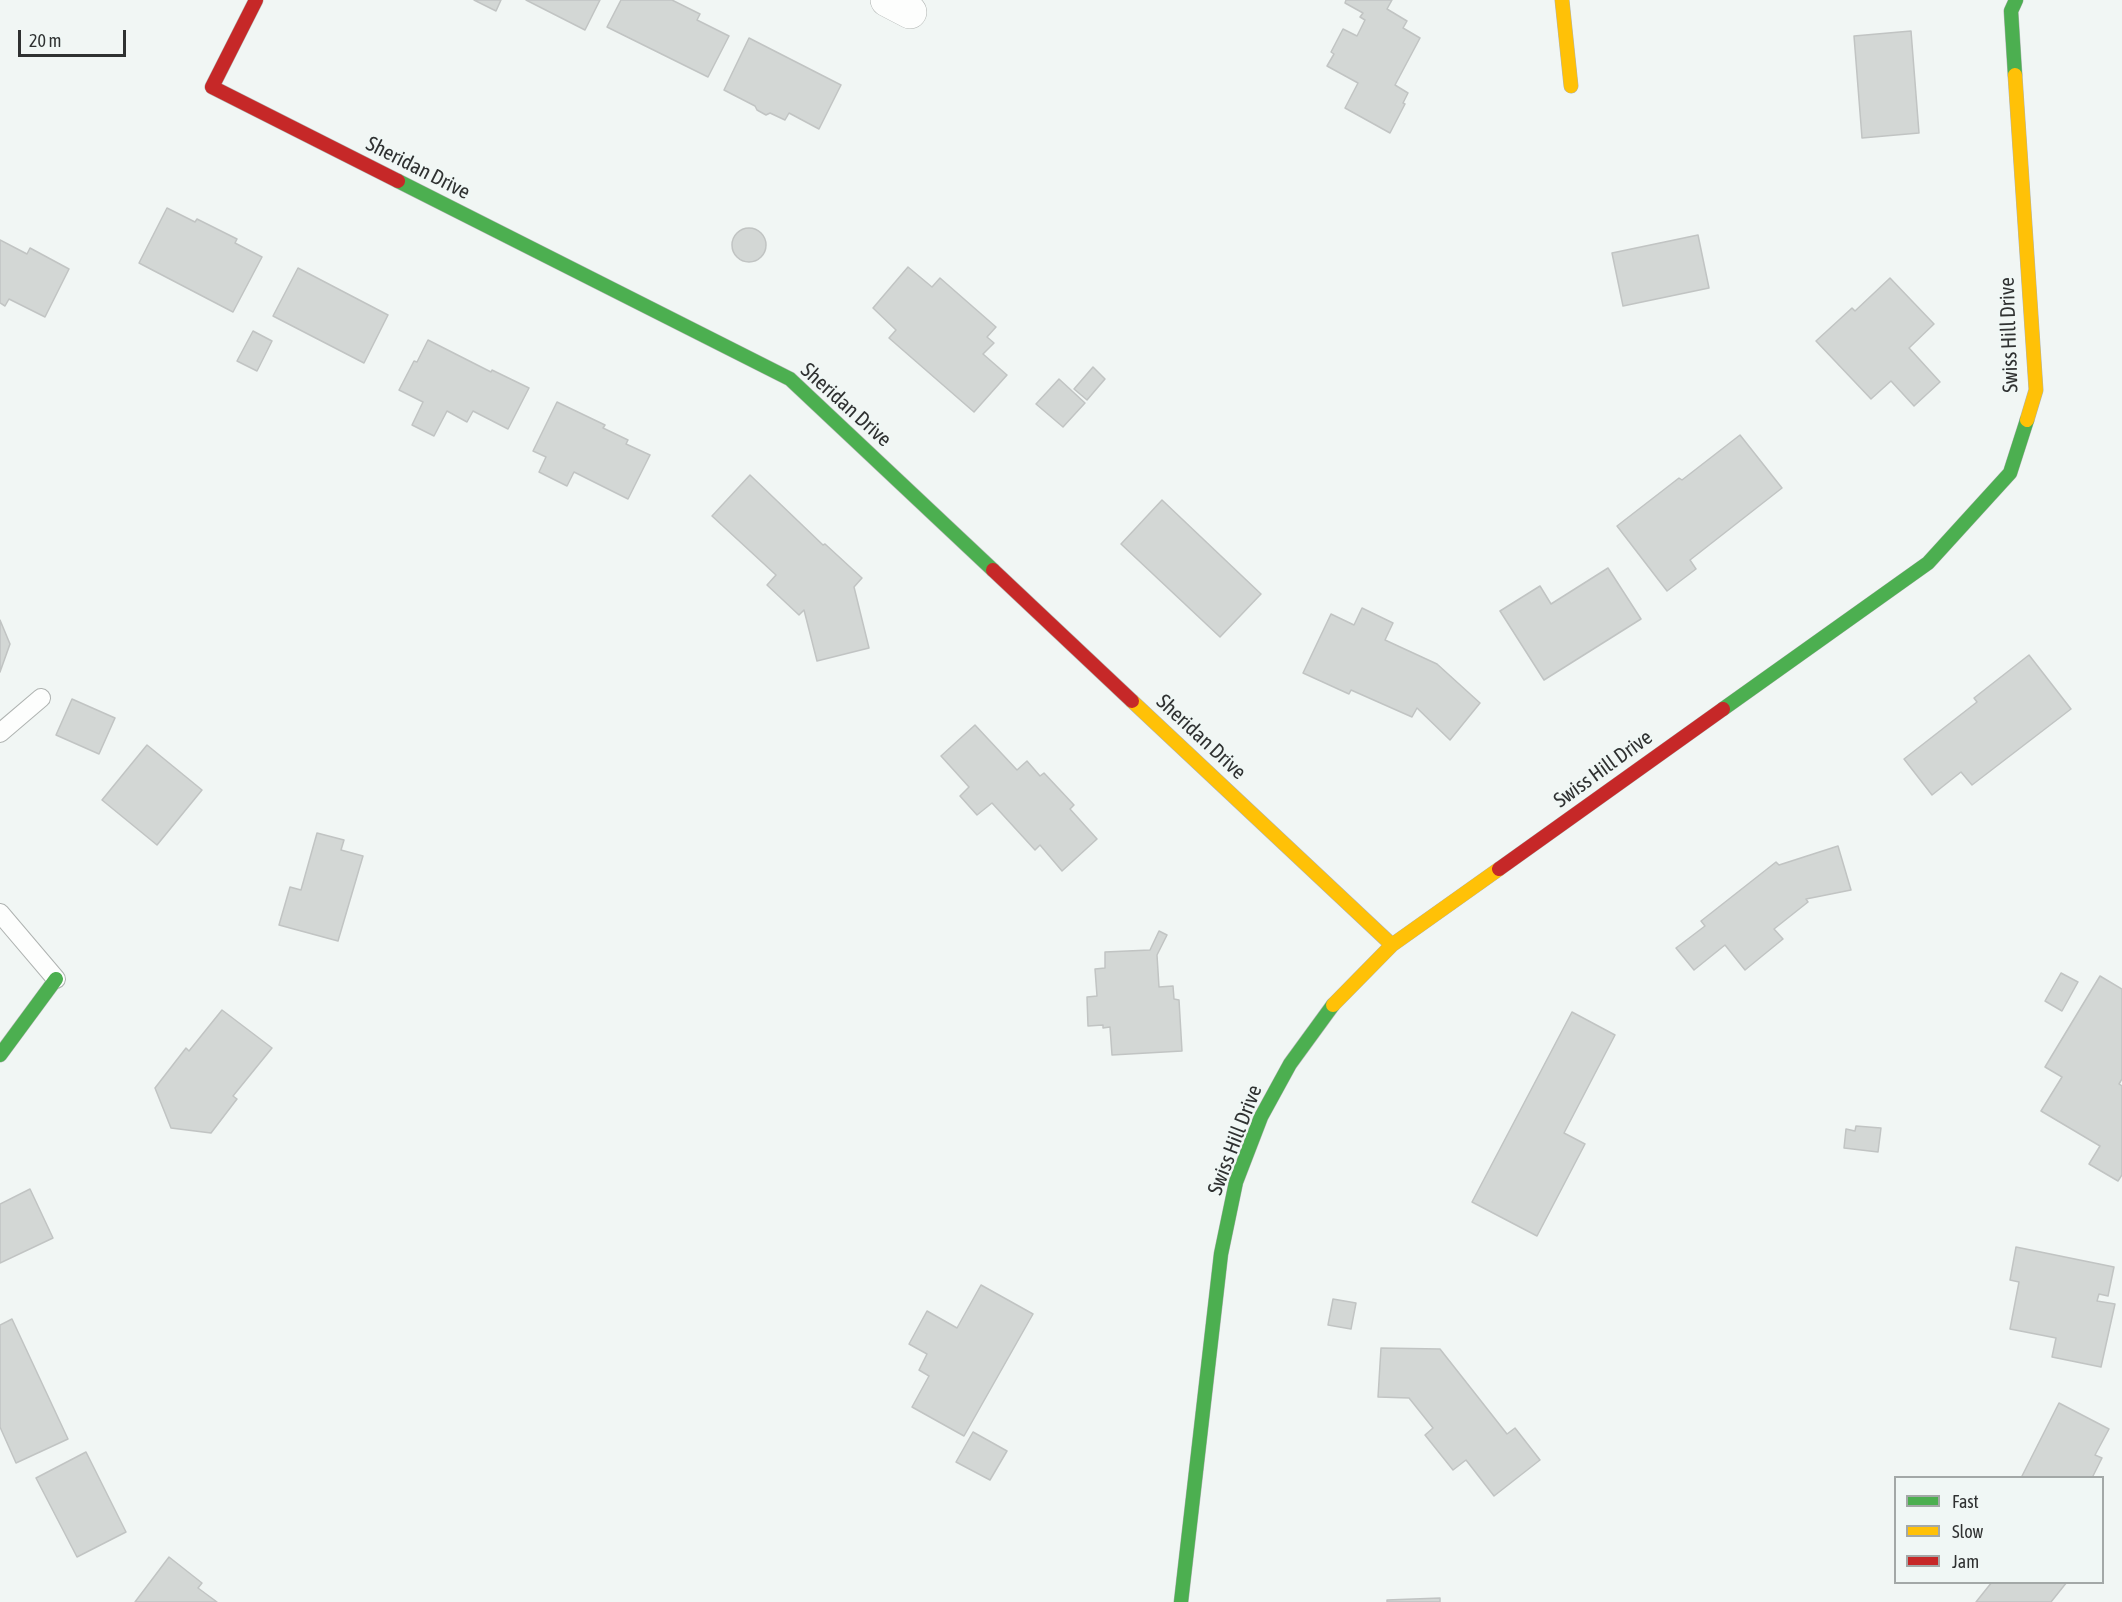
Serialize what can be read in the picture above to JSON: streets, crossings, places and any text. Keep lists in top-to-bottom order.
{
  "streets": {
    "street": ["Sheridan Drive", "Swiss Hill Drive"]
  },
  "crossings": [
    ["Sheridan Drive", "Swiss Hill Drive"]
  ],
  "legend": ["Fast", "Slow", "Jam"],
  "scale_bar": "20 m"
}
